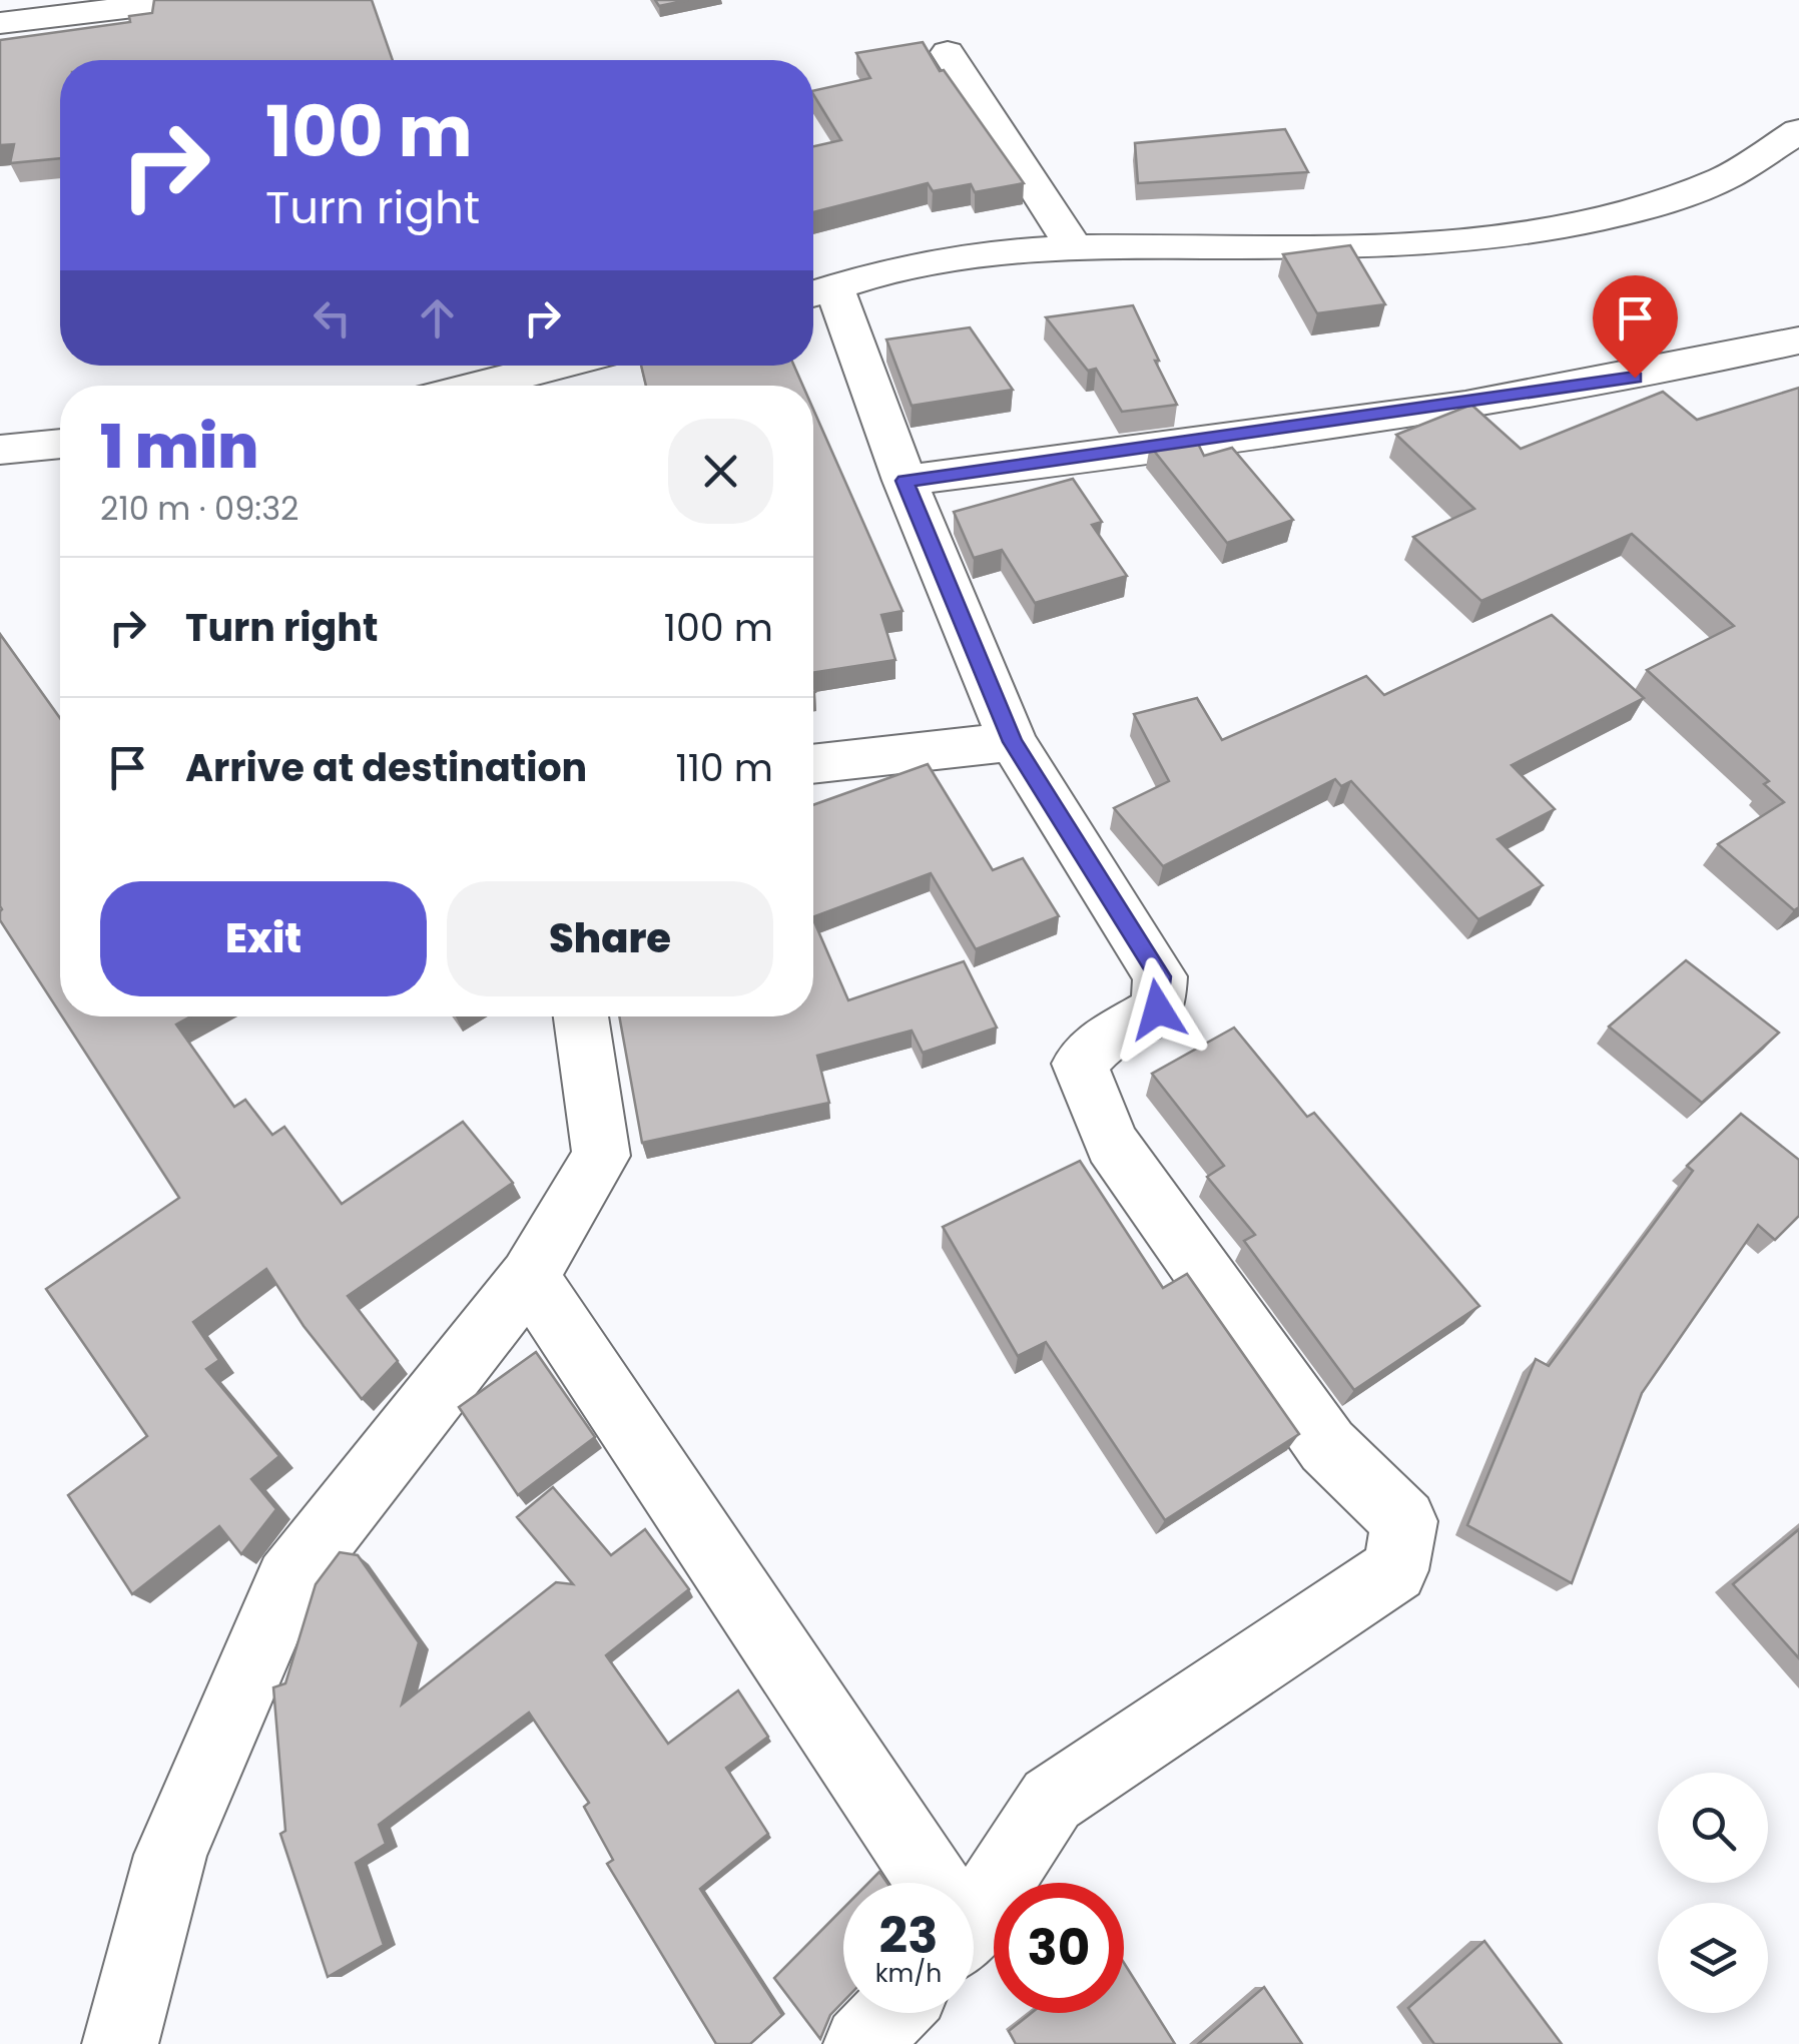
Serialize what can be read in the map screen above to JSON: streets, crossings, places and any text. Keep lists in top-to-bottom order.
{
  "page": {
    "turn": ["100 m", "Turn right"],
    "heading": ["1 min", "210 m · 09:32"],
    "list": [
      {
        "name": "Turn right",
        "value": "100 m"
      },
      {
        "name": "Arrive at destination",
        "value": "110 m"
      }
    ],
    "buttons": ["Exit", "Share"],
    "speed": "23 km/h",
    "limit": "30"
  }
}
